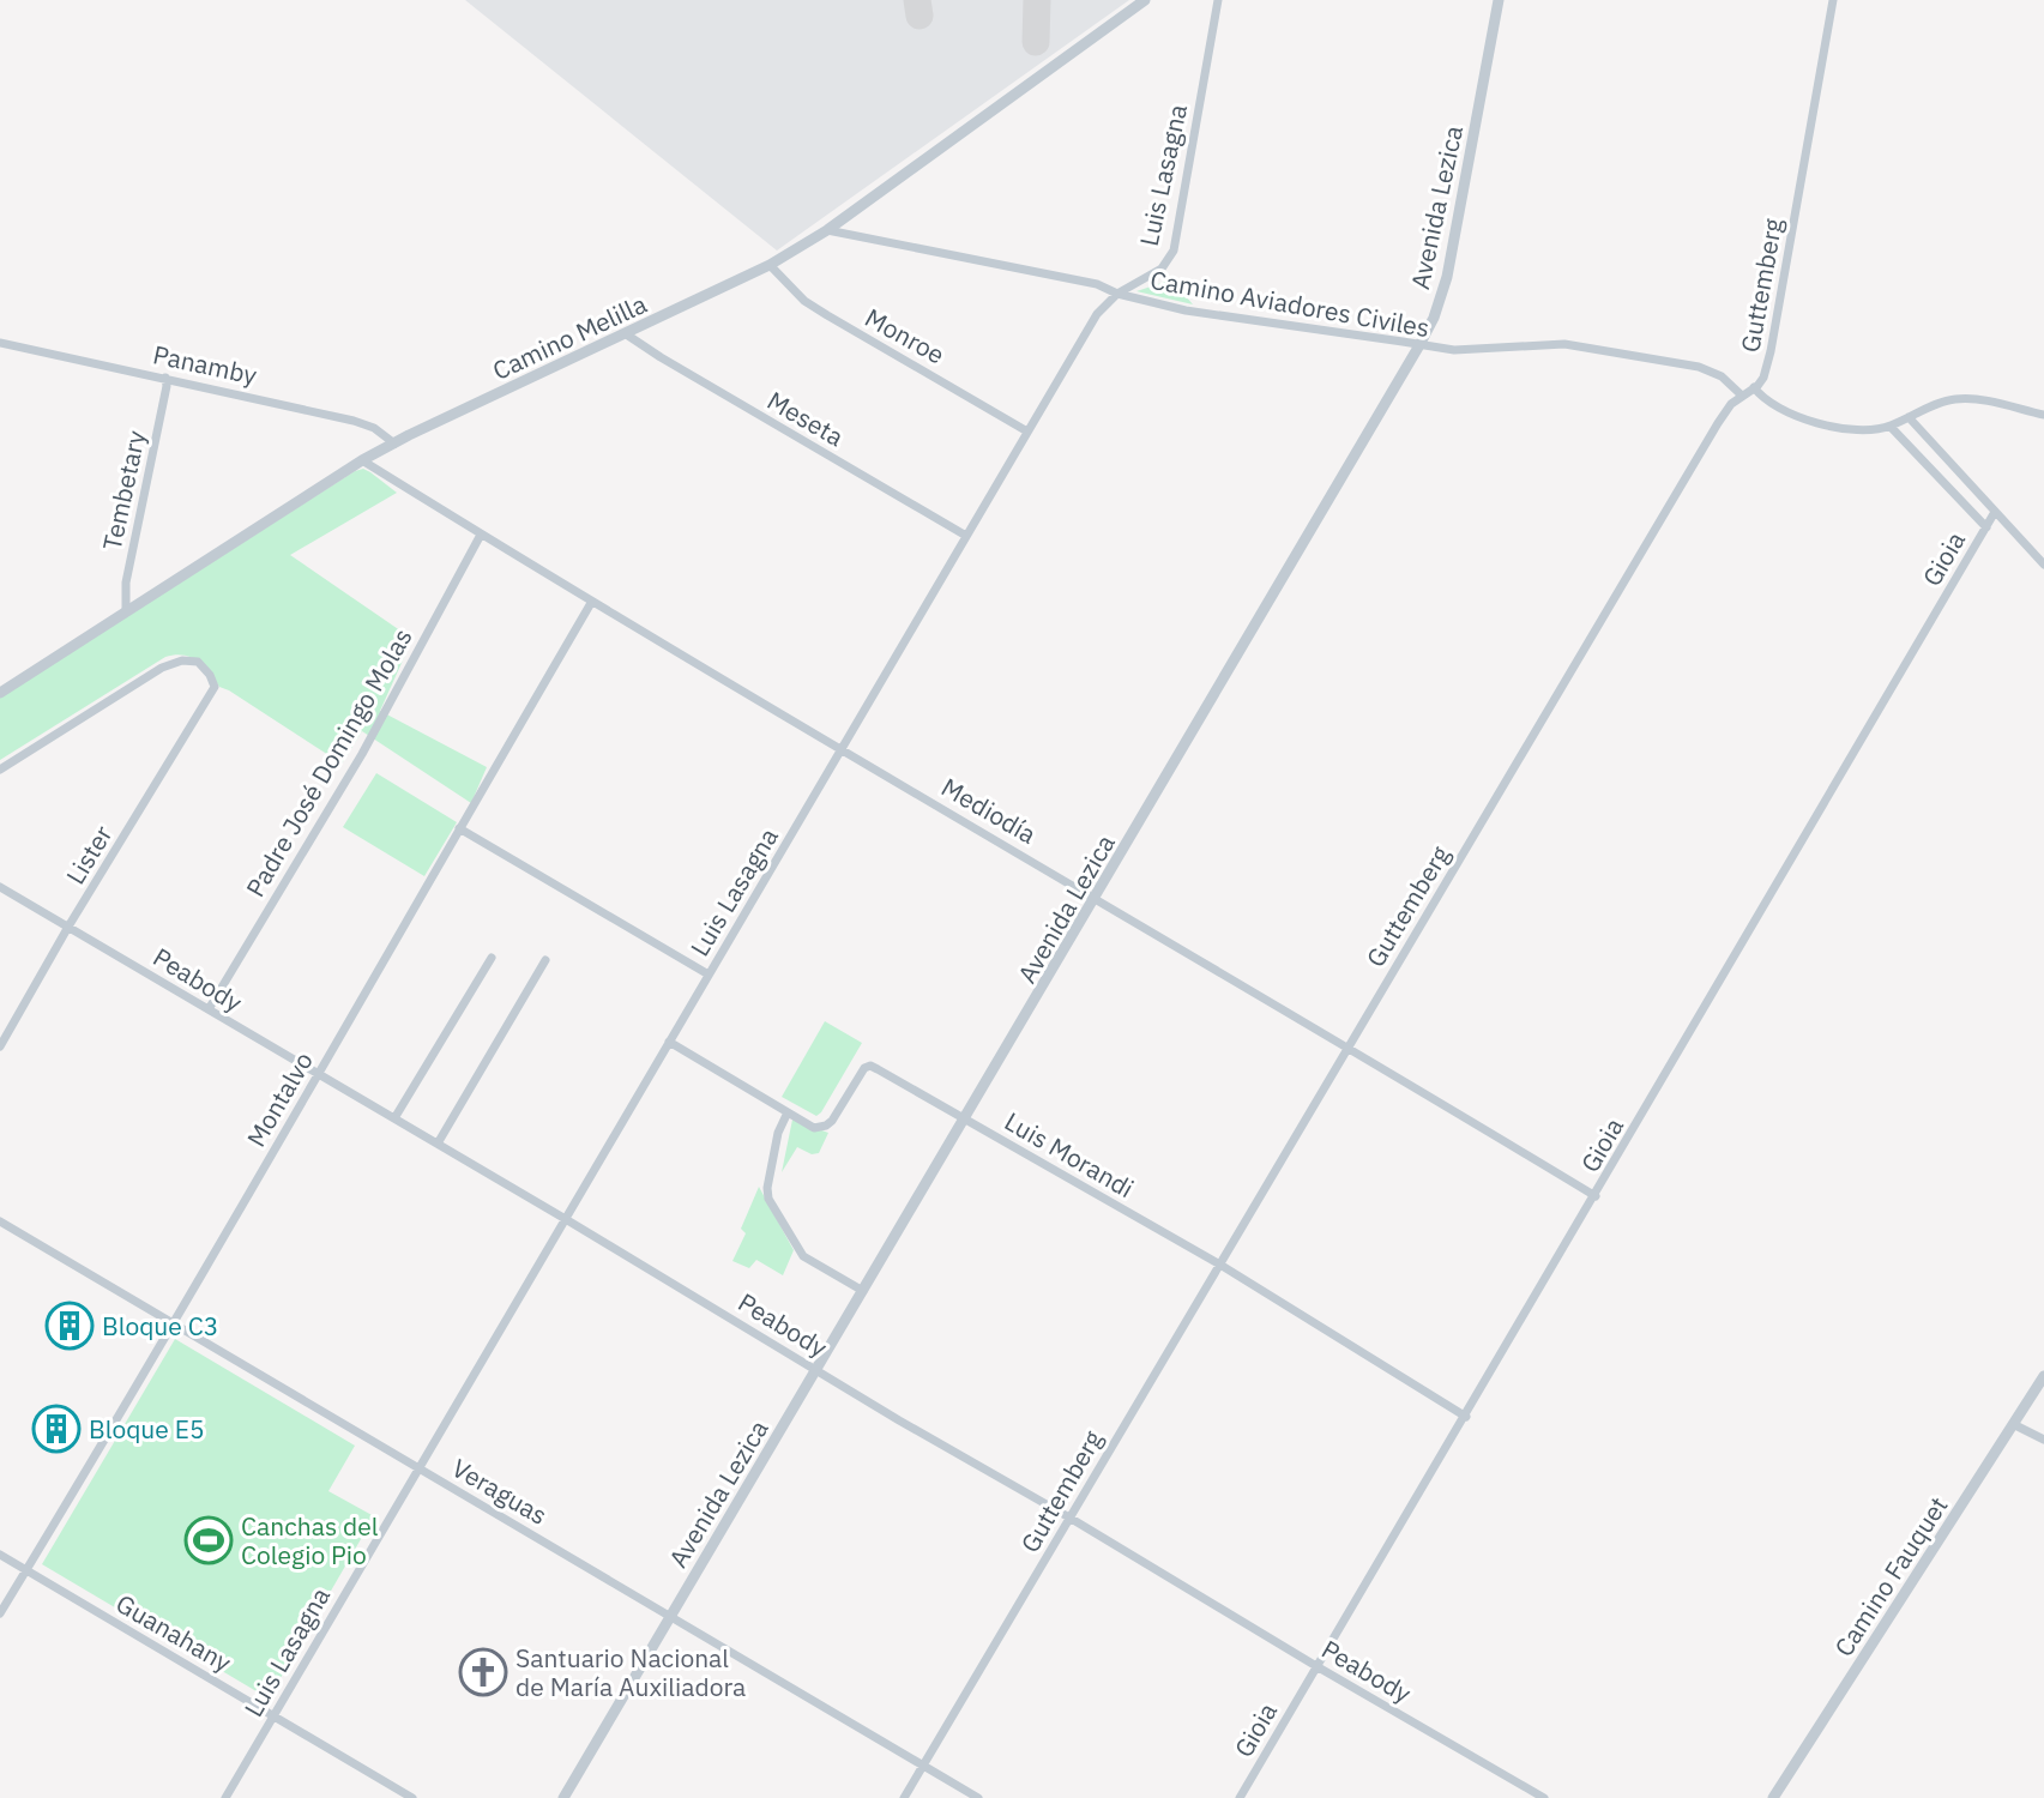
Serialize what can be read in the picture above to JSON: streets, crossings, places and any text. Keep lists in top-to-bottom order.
{
  "streets": {
    "street": [
      "Luis Lasagna",
      "Avenida Lezica",
      "Guttemberg",
      "Camino Aviadores Civiles",
      "Monroe",
      "Camino Melilla",
      "Panamby",
      "Meseta",
      "Tembetary",
      "Gioia",
      "Padre José Domingo Molas",
      "Mediodía",
      "Lister",
      "Peabody",
      "Montalvo",
      "Luis Morandi",
      "Veraguas",
      "Camino Fauquet",
      "Guanahany"
    ]
  },
  "crossings": [
    ["Luis Lasagna", "Camino Aviadores Civiles"],
    ["Luis Lasagna", "Monroe"],
    ["Luis Lasagna", "Meseta"],
    ["Luis Lasagna", "Mediodía"],
    ["Luis Lasagna", "Peabody"],
    ["Luis Lasagna", "Luis Morandi"],
    ["Luis Lasagna", "Veraguas"],
    ["Luis Lasagna", "Guanahany"],
    ["Avenida Lezica", "Camino Aviadores Civiles"],
    ["Avenida Lezica", "Mediodía"],
    ["Avenida Lezica", "Peabody"],
    ["Avenida Lezica", "Luis Morandi"],
    ["Avenida Lezica", "Veraguas"],
    ["Guttemberg", "Camino Aviadores Civiles"],
    ["Guttemberg", "Mediodía"],
    ["Guttemberg", "Peabody"],
    ["Guttemberg", "Luis Morandi"],
    ["Guttemberg", "Veraguas"],
    ["Camino Aviadores Civiles", "Camino Melilla"],
    ["Monroe", "Camino Melilla"],
    ["Camino Melilla", "Panamby"],
    ["Camino Melilla", "Meseta"],
    ["Camino Melilla", "Tembetary"],
    ["Camino Melilla", "Mediodía"],
    ["Panamby", "Tembetary"],
    ["Gioia", "Mediodía"],
    ["Gioia", "Peabody"],
    ["Gioia", "Luis Morandi"],
    ["Padre José Domingo Molas", "Mediodía"],
    ["Padre José Domingo Molas", "Peabody"],
    ["Mediodía", "Montalvo"],
    ["Lister", "Peabody"],
    ["Peabody", "Montalvo"],
    ["Montalvo", "Veraguas"],
    ["Montalvo", "Guanahany"]
  ],
  "places": {
    "building": ["Bloque C3", "Bloque E5"],
    "sports": ["Canchas del Colegio Pio"],
    "church": ["Santuario Nacional de María Auxiliadora"]
  }
}
